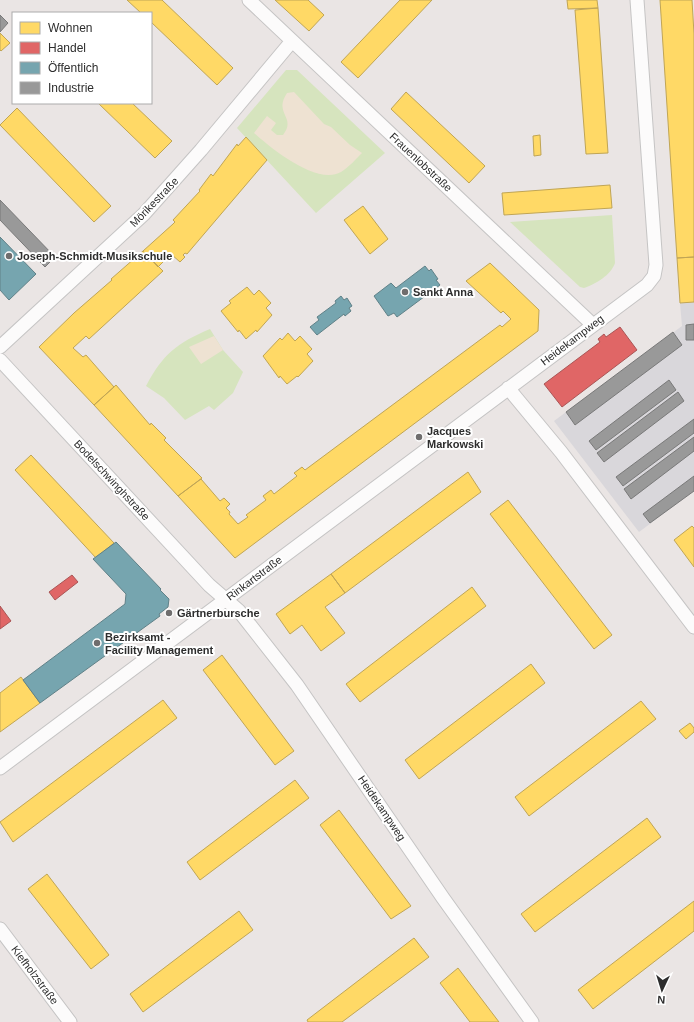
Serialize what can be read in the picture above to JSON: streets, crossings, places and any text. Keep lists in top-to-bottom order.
{
  "streets": {
    "street": [
      "Frauenlobstraße",
      "Mörikestraße",
      "Heidekampweg",
      "Bodelschwinghstraße",
      "Rinkartstraße",
      "Kiefholzstraße"
    ]
  },
  "crossings": [
    ["Frauenlobstraße", "Mörikestraße"],
    ["Frauenlobstraße", "Heidekampweg"],
    ["Heidekampweg", "Bodelschwinghstraße"],
    ["Heidekampweg", "Rinkartstraße"],
    ["Bodelschwinghstraße", "Rinkartstraße"]
  ],
  "places": [
    "Joseph-Schmidt-Musikschule",
    "Sankt Anna",
    "Jacques Markowski",
    "Gärtnerbursche",
    "Bezirksamt - Facility Management"
  ],
  "legend": [
    "Wohnen",
    "Handel",
    "Öffentlich",
    "Industrie"
  ],
  "north": "bottom"
}
